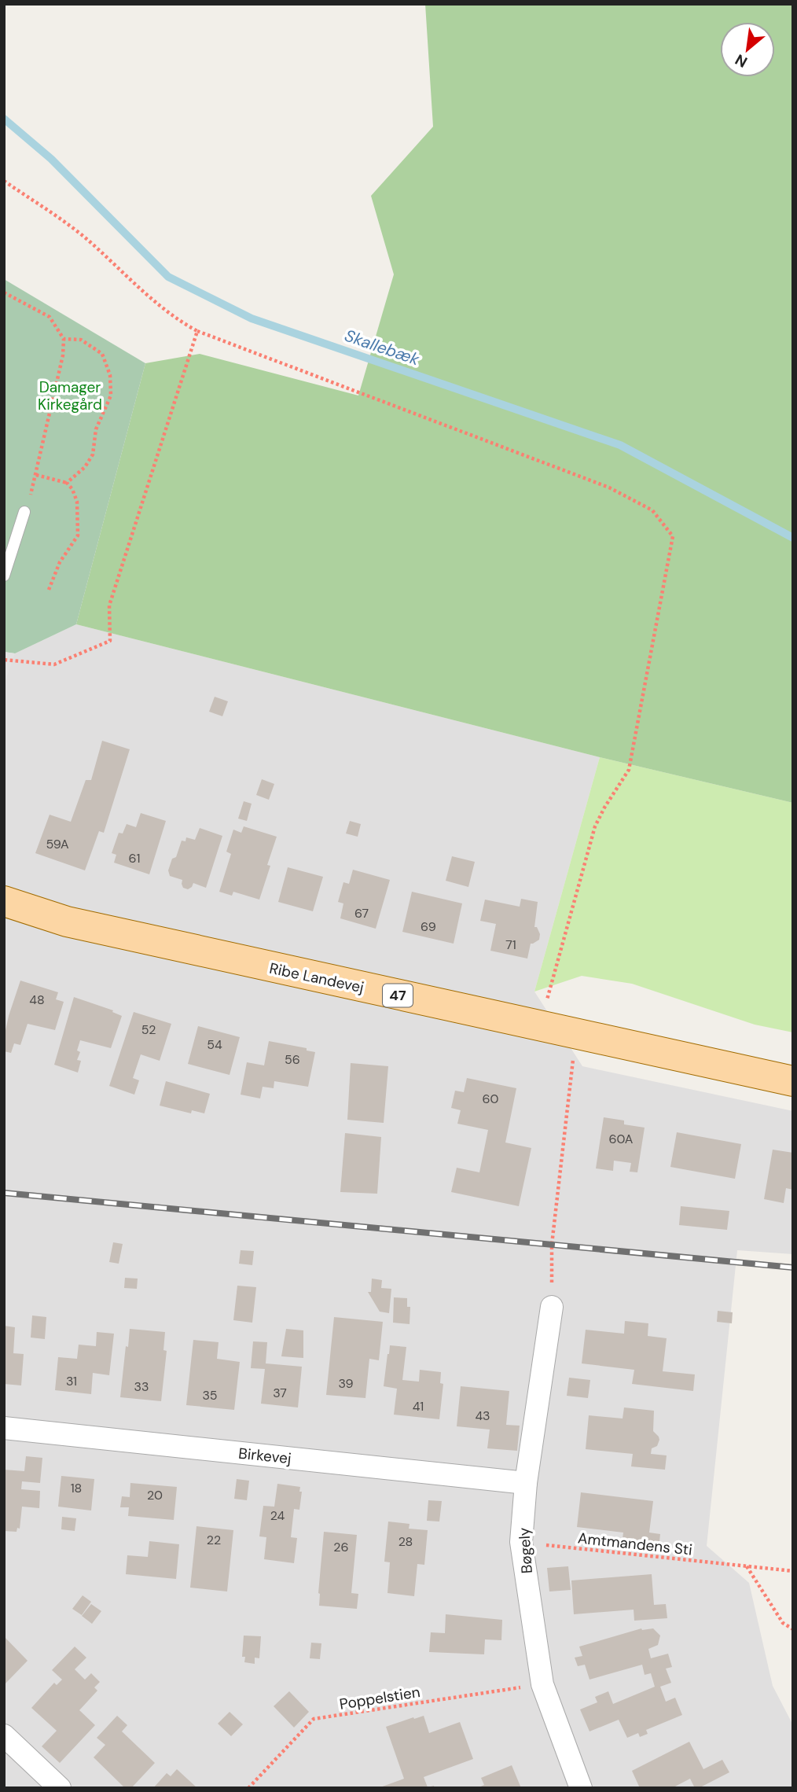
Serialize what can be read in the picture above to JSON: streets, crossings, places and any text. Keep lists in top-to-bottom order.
{
  "streets": {
    "main road": ["Ribe Landevej", "47"],
    "street": ["Birkevej", "Bøgely"],
    "path": ["Amtmandens Sti", "Poppelstien"]
  },
  "crossings": [
    ["Birkevej", "Bøgely"],
    ["Amtmandens Sti", "Bøgely"],
    ["Bøgely", "Poppelstien"]
  ],
  "water": ["Skallebæk"],
  "parks": ["Damager Kirkegård"],
  "house_numbers": [
    "59A",
    "61",
    "67",
    "69",
    "71",
    "48",
    "52",
    "54",
    "56",
    "60",
    "60A",
    "31",
    "39",
    "33",
    "37",
    "35",
    "41",
    "43",
    "18",
    "20",
    "24",
    "22",
    "28",
    "26"
  ],
  "north": "bottom left"
}
